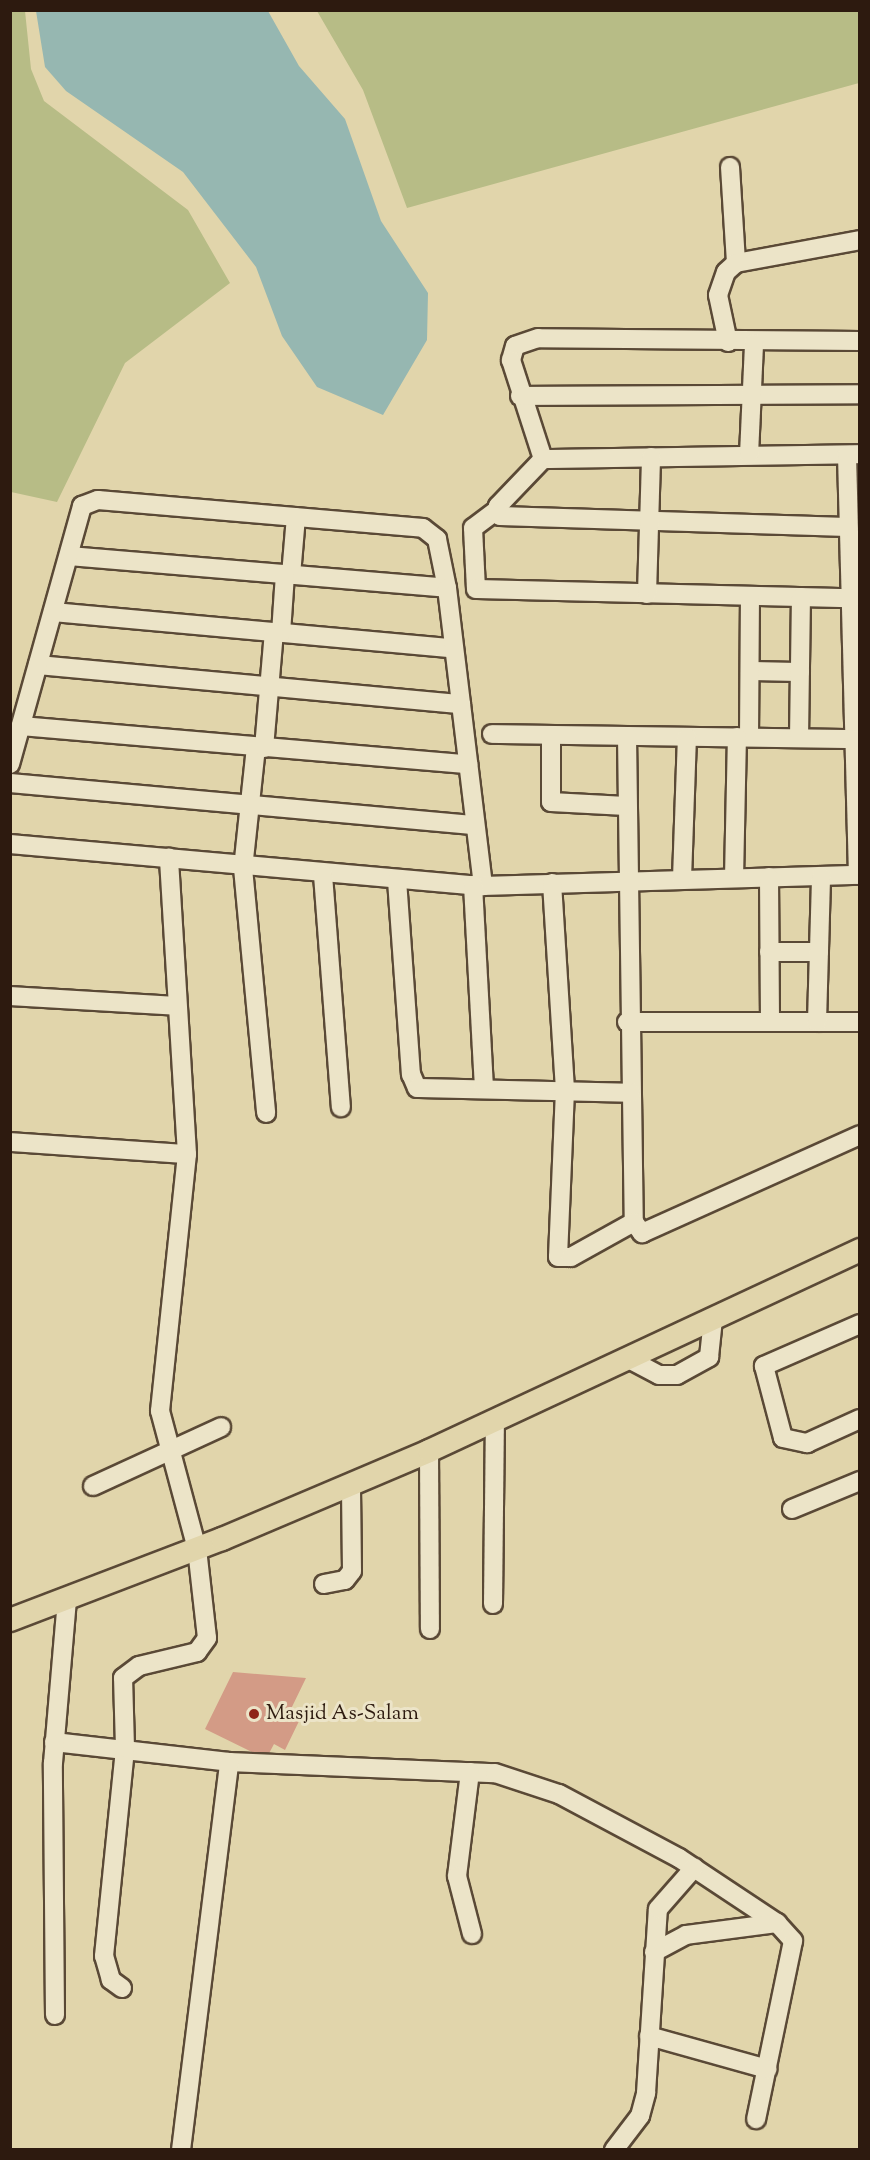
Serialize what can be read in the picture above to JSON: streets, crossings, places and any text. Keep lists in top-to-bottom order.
{
  "places": ["Masjid As-Salam"]
}
